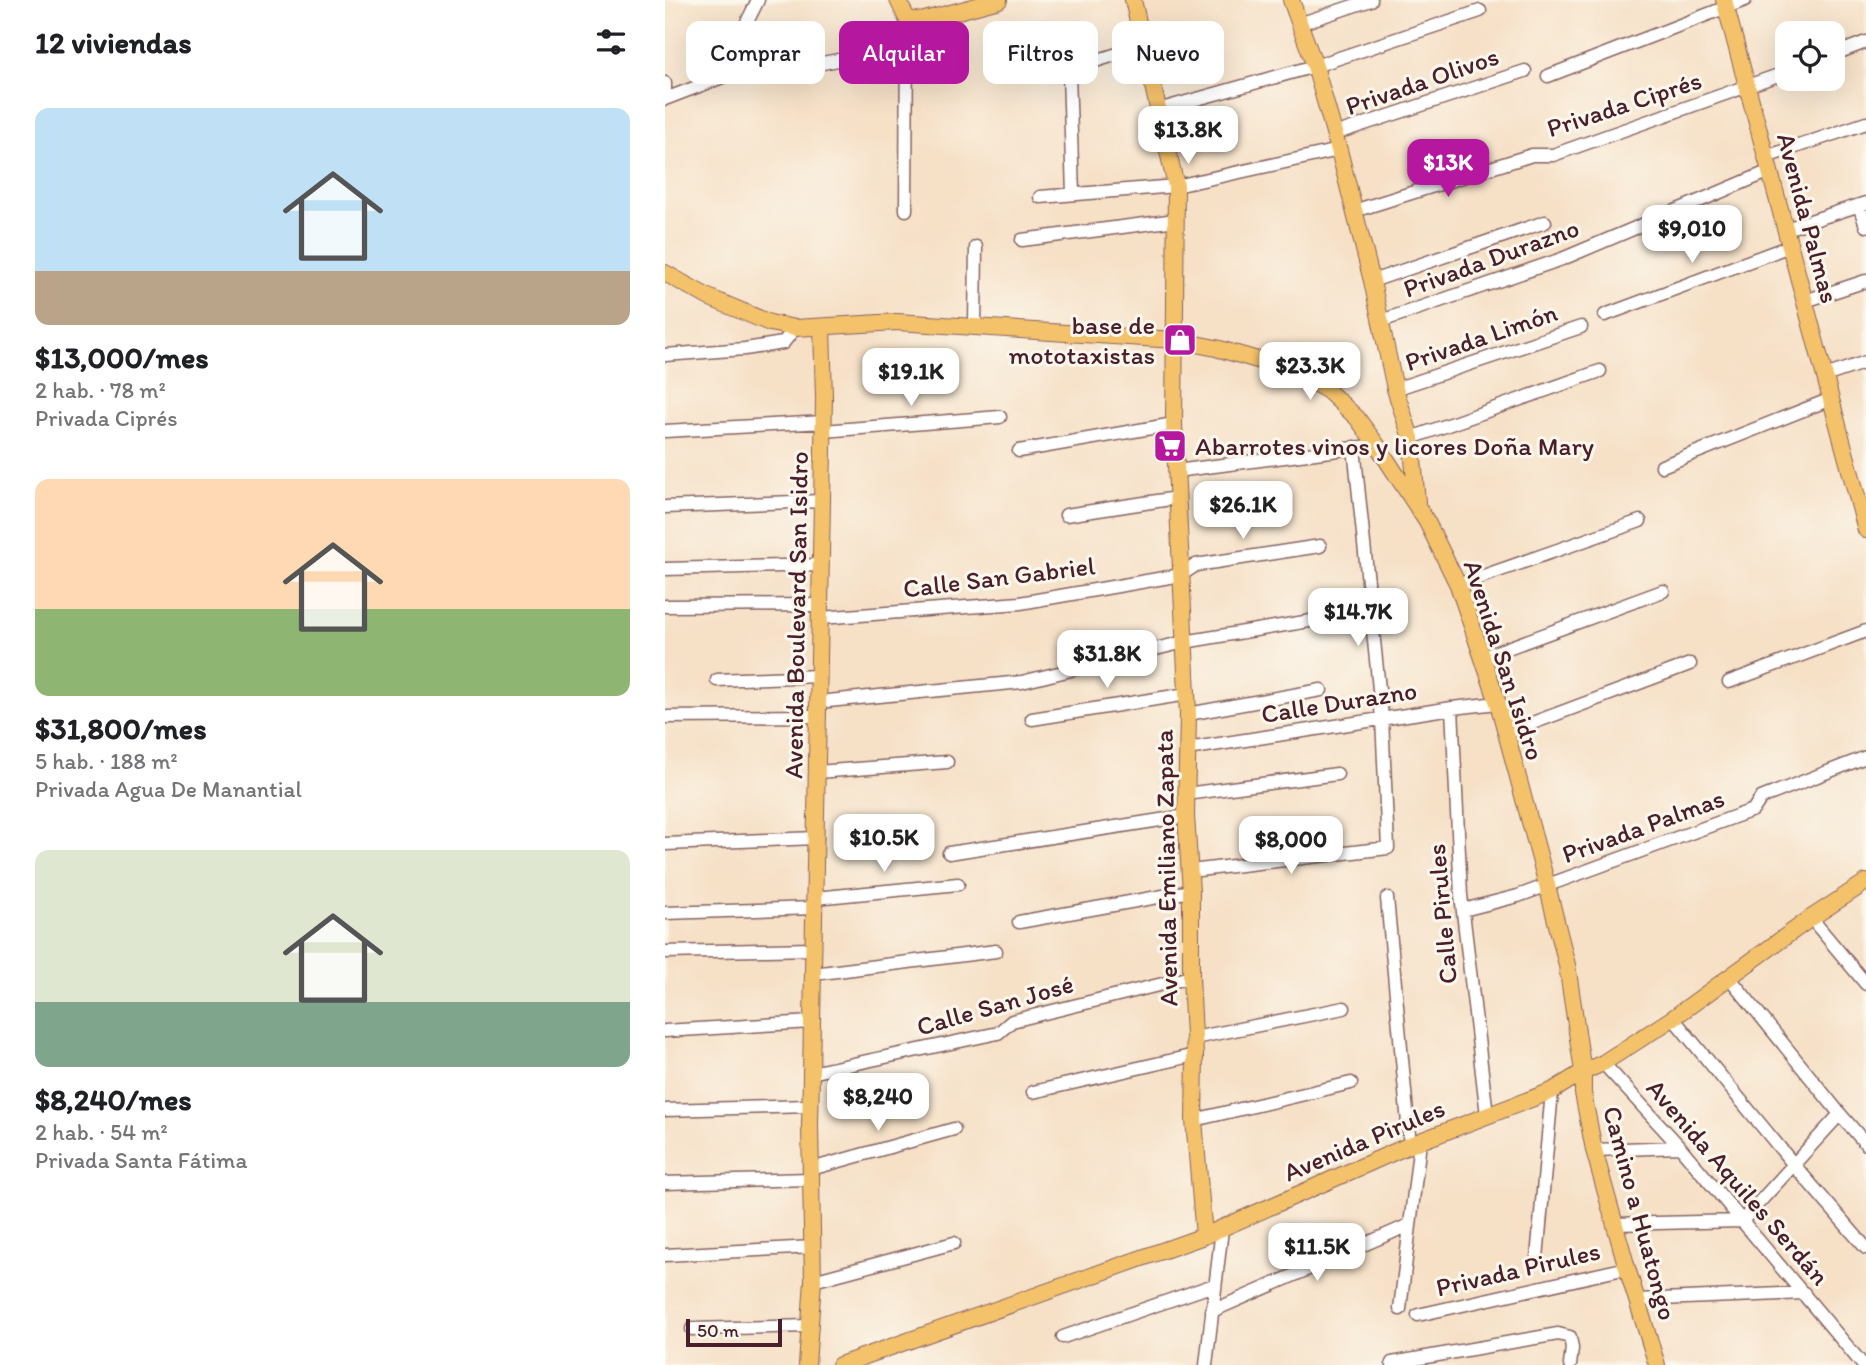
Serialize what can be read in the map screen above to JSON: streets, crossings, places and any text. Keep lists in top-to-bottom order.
{
  "streets": {
    "main road": [
      "Avenida Palmas",
      "Avenida Boulevard San Isidro",
      "Avenida San Isidro",
      "Avenida Emiliano Zapata",
      "Avenida Pirules",
      "Camino a Huatongo"
    ],
    "street": [
      "Privada Olivos",
      "Privada Ciprés",
      "Privada Durazno",
      "Privada Limón",
      "Calle San Gabriel",
      "Calle Durazno",
      "Privada Palmas",
      "Calle Pirules",
      "Calle San José",
      "Avenida Aquiles Serdán",
      "Privada Pirules"
    ]
  },
  "crossings": [
    ["Privada Olivos", "Avenida Emiliano Zapata"],
    ["Privada Ciprés", "Avenida Palmas"],
    ["Avenida Palmas", "Privada Durazno"],
    ["Calle San Gabriel", "Avenida Boulevard San Isidro"],
    ["Calle San Gabriel", "Avenida Emiliano Zapata"],
    ["Avenida Boulevard San Isidro", "Avenida San Isidro"],
    ["Avenida Boulevard San Isidro", "Calle San José"],
    ["Avenida San Isidro", "Calle Durazno"],
    ["Avenida San Isidro", "Privada Palmas"],
    ["Avenida San Isidro", "Avenida Emiliano Zapata"],
    ["Avenida San Isidro", "Avenida Pirules"],
    ["Avenida San Isidro", "Camino a Huatongo"],
    ["Calle Durazno", "Avenida Emiliano Zapata"],
    ["Calle Durazno", "Calle Pirules"],
    ["Privada Palmas", "Calle Pirules"],
    ["Avenida Emiliano Zapata", "Calle San José"],
    ["Avenida Emiliano Zapata", "Avenida Pirules"],
    ["Calle Pirules", "Avenida Pirules"],
    ["Avenida Pirules", "Avenida Aquiles Serdán"],
    ["Avenida Pirules", "Camino a Huatongo"],
    ["Camino a Huatongo", "Privada Pirules"]
  ],
  "places": {
    "shop": ["base de mototaxistas"],
    "supermarket": ["Abarrotes vinos y licores Doña Mary"]
  },
  "scale_bar": "50 m",
  "page": {
    "heading": "12 viviendas",
    "chip": [
      "Comprar",
      "Alquilar",
      "Filtros",
      "Nuevo"
    ],
    "list": [
      {
        "name": "$13,000/mes",
        "note": "2 hab. · 78 m² · Privada Ciprés"
      },
      {
        "name": "$31,800/mes",
        "note": "5 hab. · 188 m² · Privada Agua De Manantial"
      },
      {
        "name": "$8,240/mes",
        "note": "2 hab. · 54 m² · Privada Santa Fátima"
      }
    ],
    "price": [
      "$13.8K",
      "$13K",
      "$9,010",
      "$23.3K",
      "$19.1K",
      "$26.1K",
      "$14.7K",
      "$31.8K",
      "$10.5K",
      "$8,000",
      "$8,240",
      "$11.5K"
    ],
    "scale": "50 m"
  }
}
